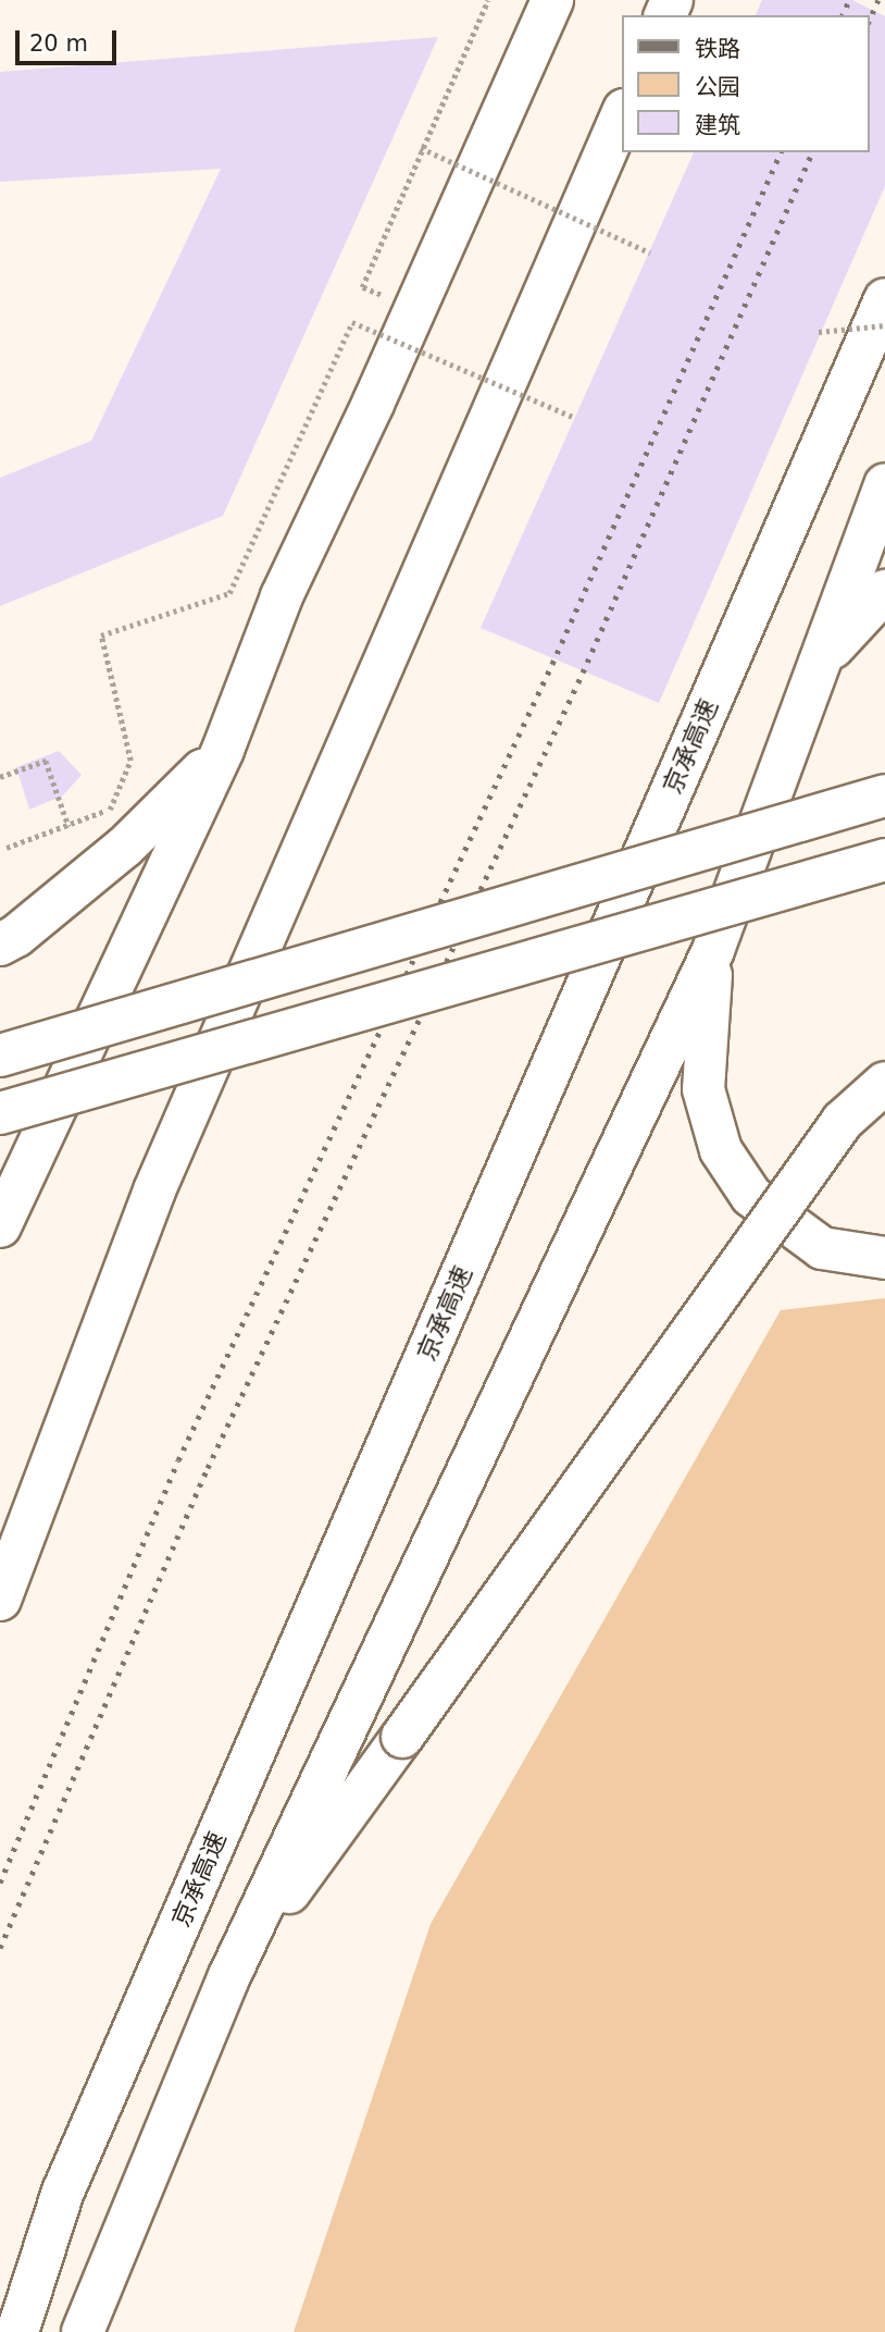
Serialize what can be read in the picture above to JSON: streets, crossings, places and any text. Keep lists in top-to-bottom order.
{
  "streets": {
    "main road": ["京承高速"]
  },
  "legend": ["铁路", "公园", "建筑"],
  "scale_bar": "20 m"
}
